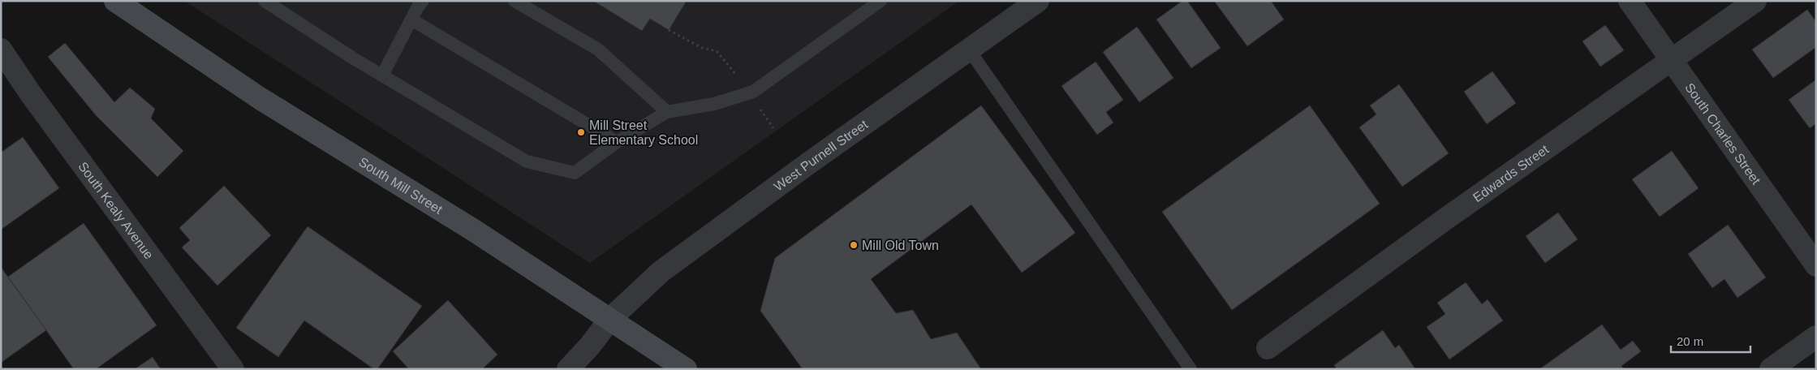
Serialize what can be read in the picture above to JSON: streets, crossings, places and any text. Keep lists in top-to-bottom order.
{
  "streets": {
    "main road": ["South Mill Street"],
    "street": [
      "South Charles Street",
      "West Purnell Street",
      "Edwards Street",
      "South Kealy Avenue"
    ]
  },
  "crossings": [
    ["South Charles Street", "Edwards Street"],
    ["West Purnell Street", "South Mill Street"]
  ],
  "places": ["Mill Street Elementary School", "Mill Old Town"],
  "scale_bar": "20 m"
}
